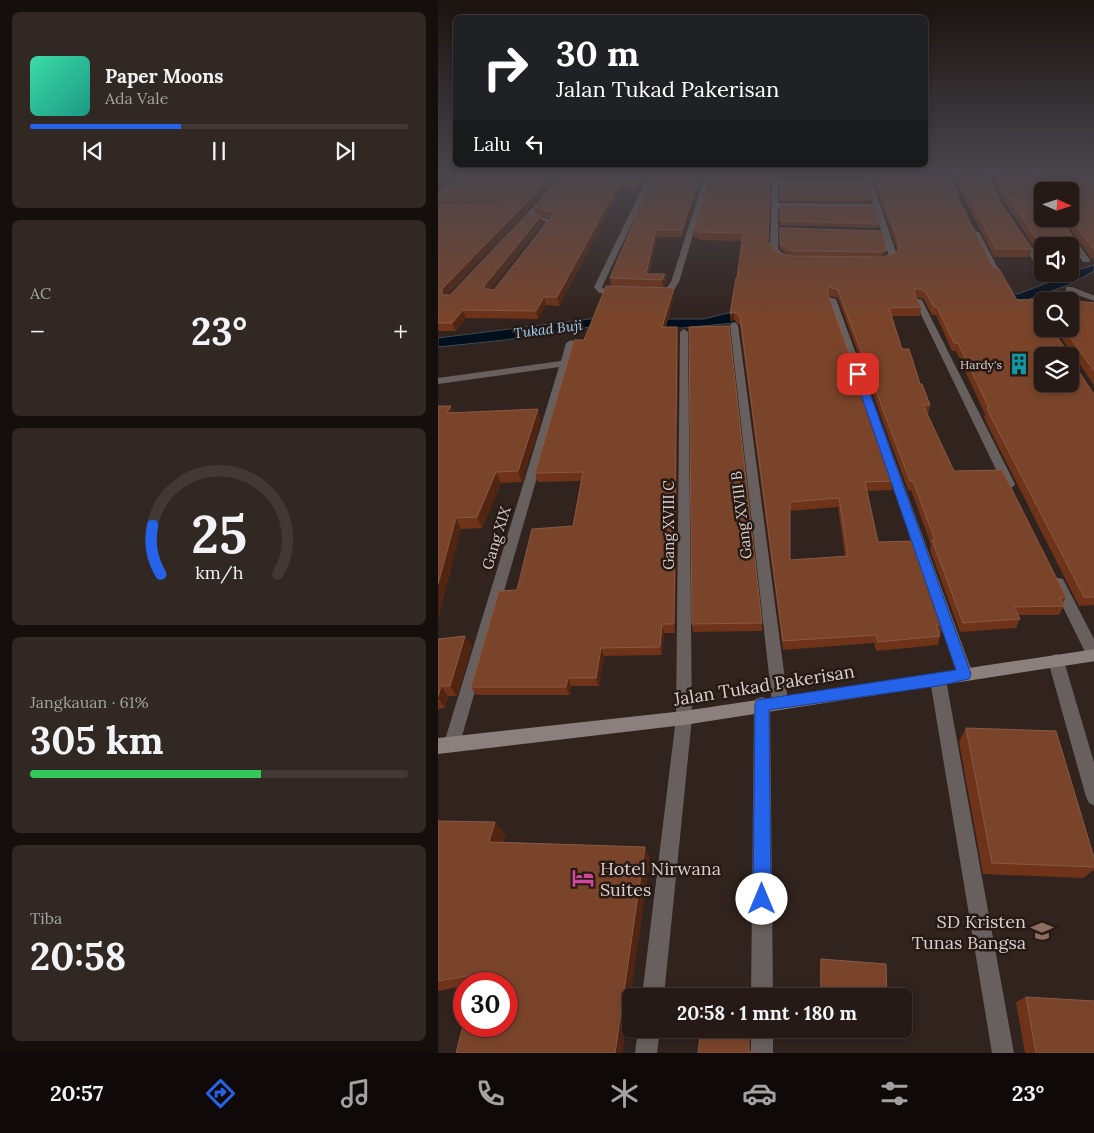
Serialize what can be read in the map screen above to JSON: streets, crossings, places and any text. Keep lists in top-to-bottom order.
{
  "streets": {
    "street": [
      "Gang XVIII B",
      "Gang XVIII C",
      "Gang XIX",
      "Jalan Tukad Pakerisan"
    ]
  },
  "crossings": [
    ["Gang XVIII B", "Jalan Tukad Pakerisan"],
    ["Gang XVIII C", "Jalan Tukad Pakerisan"],
    ["Gang XIX", "Jalan Tukad Pakerisan"]
  ],
  "water": ["Tukad Buji"],
  "places": {
    "building": ["Hardy's"],
    "hotel": ["Hotel Nirwana Suites"],
    "school or university": ["SD Kristen Tunas Bangsa"]
  },
  "north": "right",
  "page": {
    "turn": ["30 m", "Jalan Tukad Pakerisan"],
    "song": ["Paper Moons", "Ada Vale"],
    "then": "Lalu",
    "tile": [
      "AC",
      ["Jangkauan · 61%", "305 km"],
      ["Tiba", "20:58"]
    ],
    "heat": ["−", "23°", "+"],
    "limit": "30",
    "trip": "20:58 · 1 mnt · 180 m",
    "tabs": ["20:57", "23°"],
    "gauge": ["25", "km/h"]
  }
}
